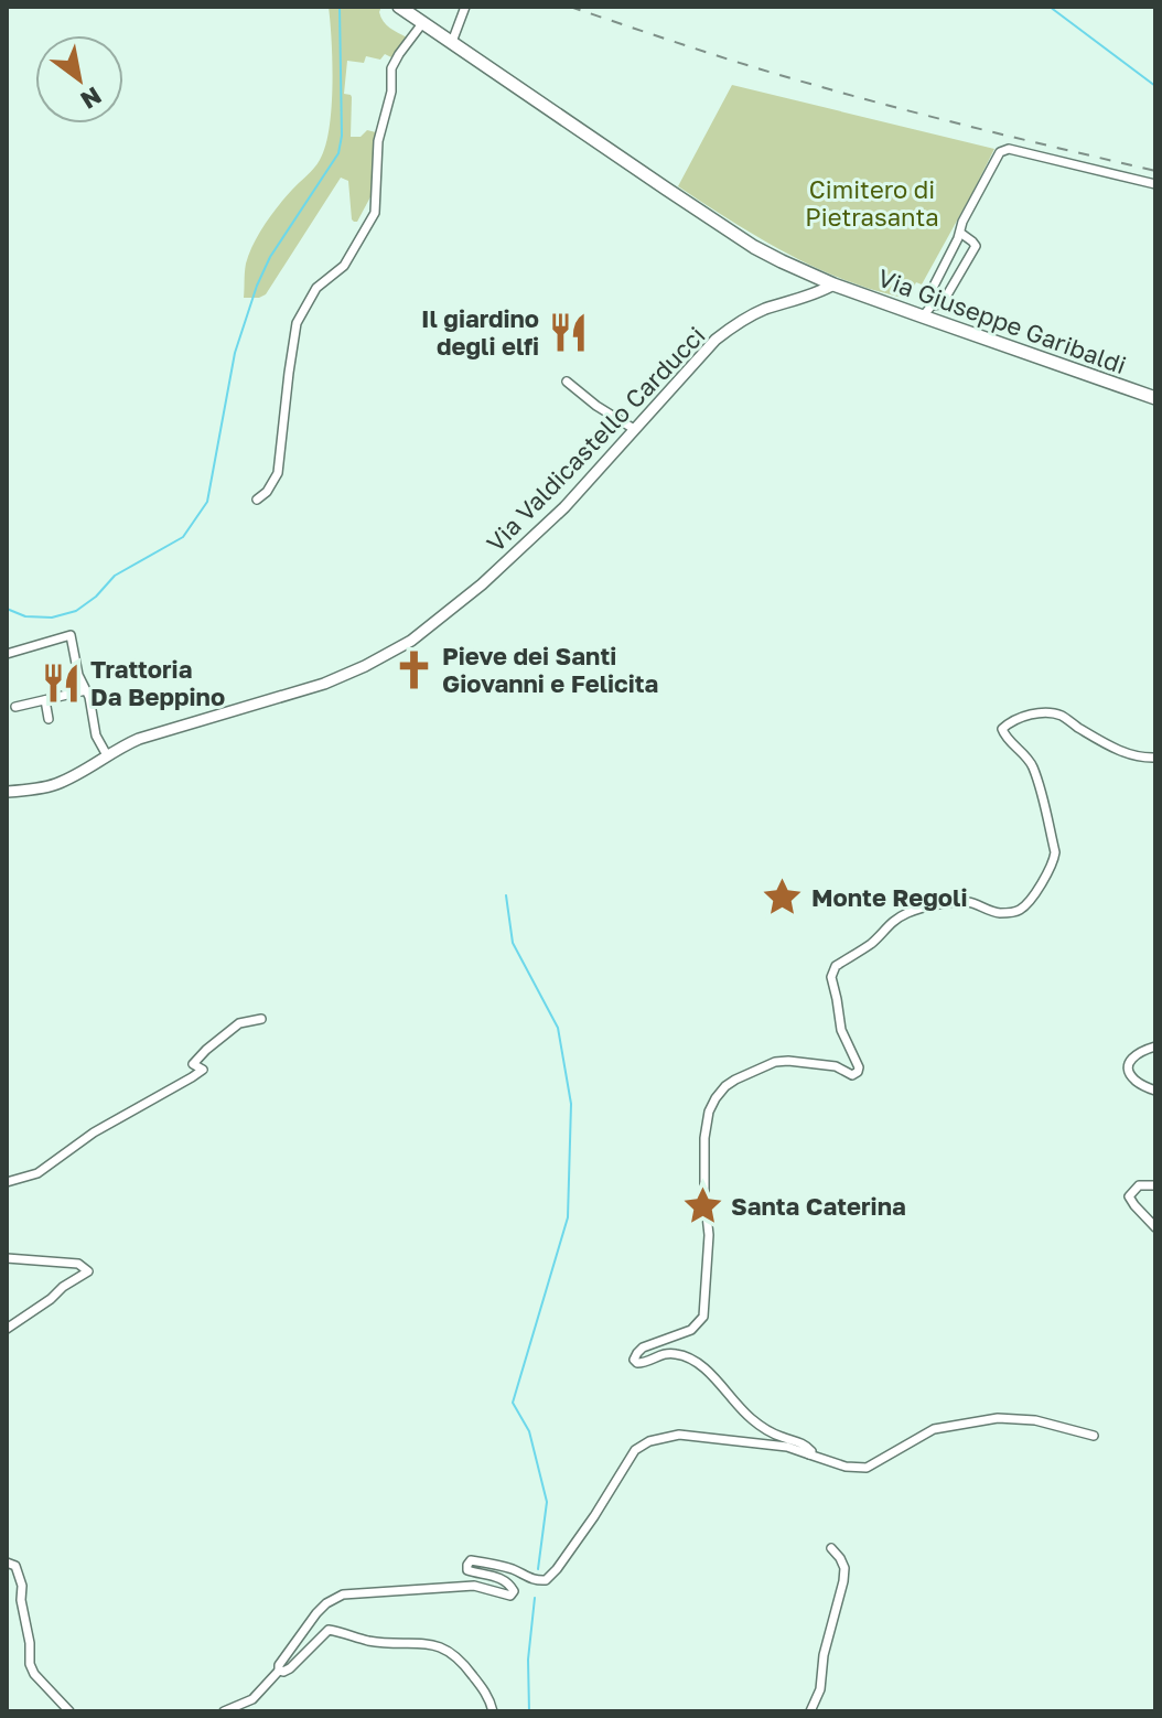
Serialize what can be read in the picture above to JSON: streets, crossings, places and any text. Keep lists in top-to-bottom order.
{
  "streets": {
    "main road": ["Via Giuseppe Garibaldi"],
    "street": ["Via Valdicastello Carducci"]
  },
  "crossings": [
    ["Via Giuseppe Garibaldi", "Via Valdicastello Carducci"]
  ],
  "parks": ["Cimitero di Pietrasanta"],
  "places": {
    "restaurant": ["Il giardino degli elfi", "Trattoria Da Beppino"],
    "church": ["Pieve dei Santi Giovanni e Felicita"],
    "place": ["Monte Regoli", "Santa Caterina"]
  },
  "north": "bottom right"
}
